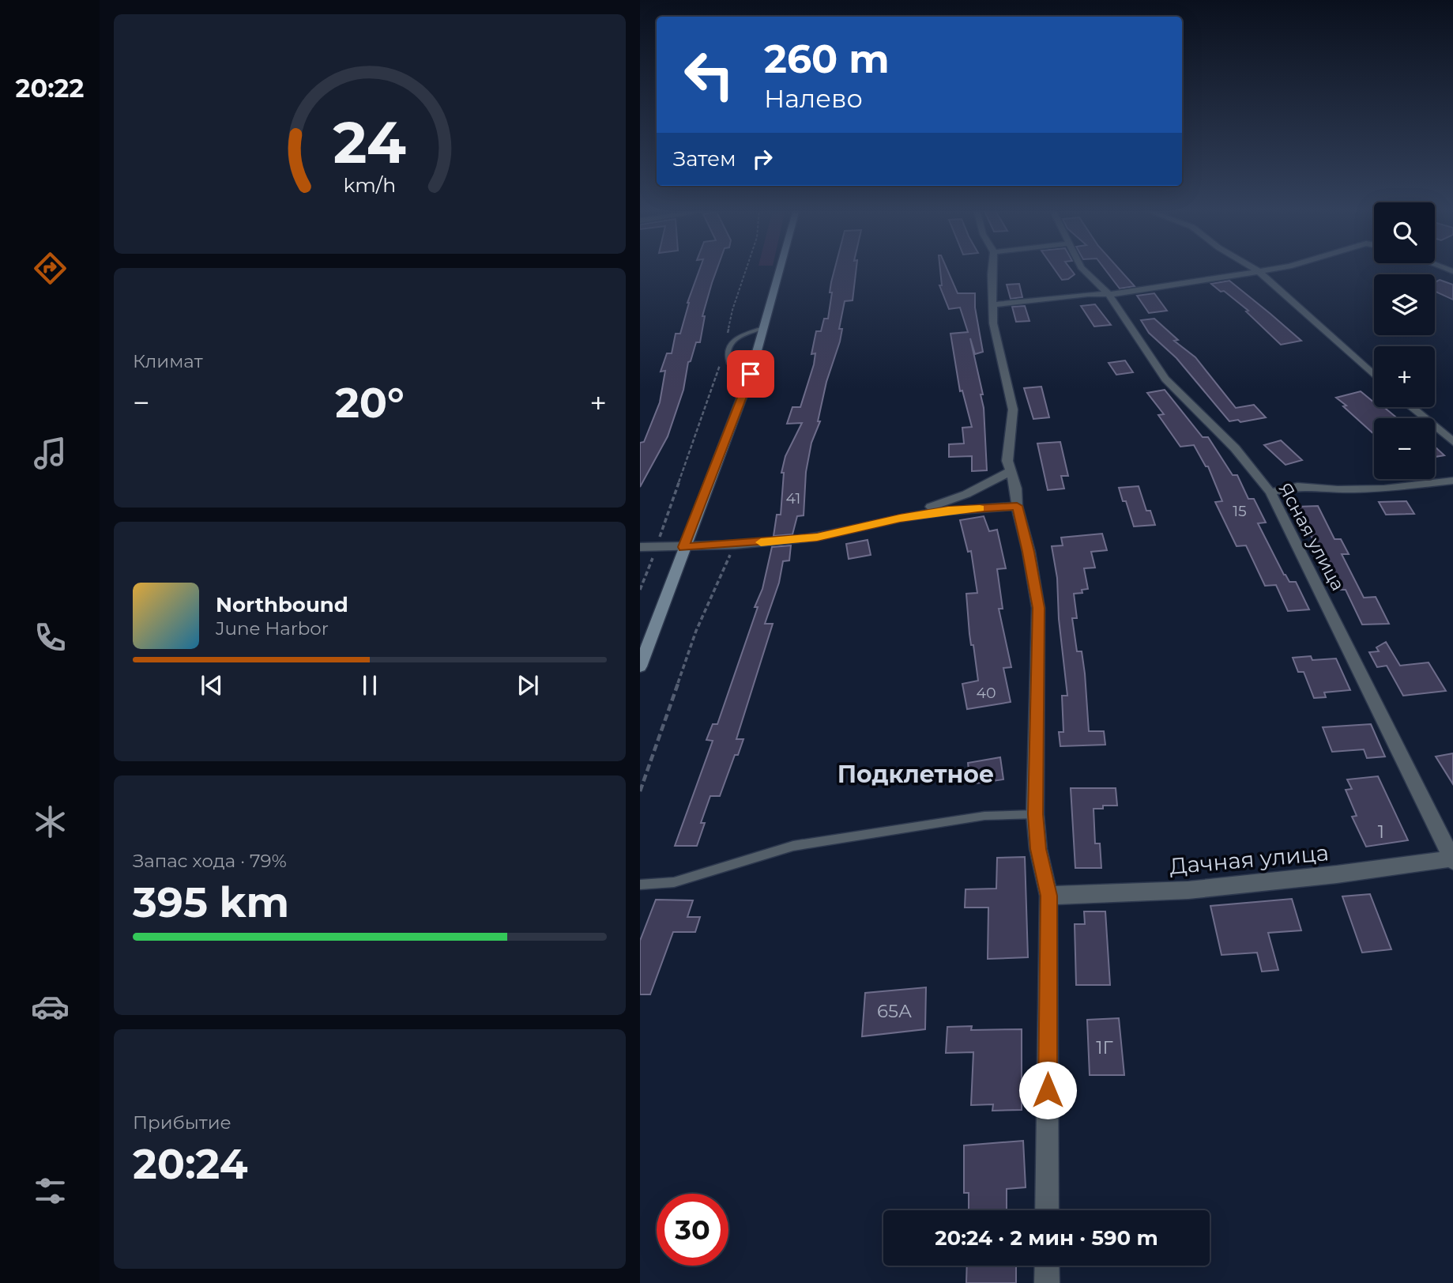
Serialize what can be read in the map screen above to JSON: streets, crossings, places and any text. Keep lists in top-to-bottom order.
{
  "streets": {
    "street": ["Ясная улица", "Дачная улица"]
  },
  "crossings": [
    ["Ясная улица", "Дачная улица"]
  ],
  "districts": ["Подклетное"],
  "house_numbers": [
    "41",
    "15",
    "40",
    "1",
    "65А",
    "1Г"
  ],
  "page": {
    "tabs": "20:22",
    "turn": ["260 m", "Налево"],
    "then": "Затем",
    "map_buttons": ["+", "−"],
    "tile": [
      "Климат",
      ["Запас хода · 79%", "395 km"],
      ["Прибытие", "20:24"]
    ],
    "heat": ["−", "20°", "+"],
    "song": ["Northbound", "June Harbor"],
    "limit": "30",
    "trip": "20:24 · 2 мин · 590 m",
    "gauge": ["24", "km/h"]
  }
}
